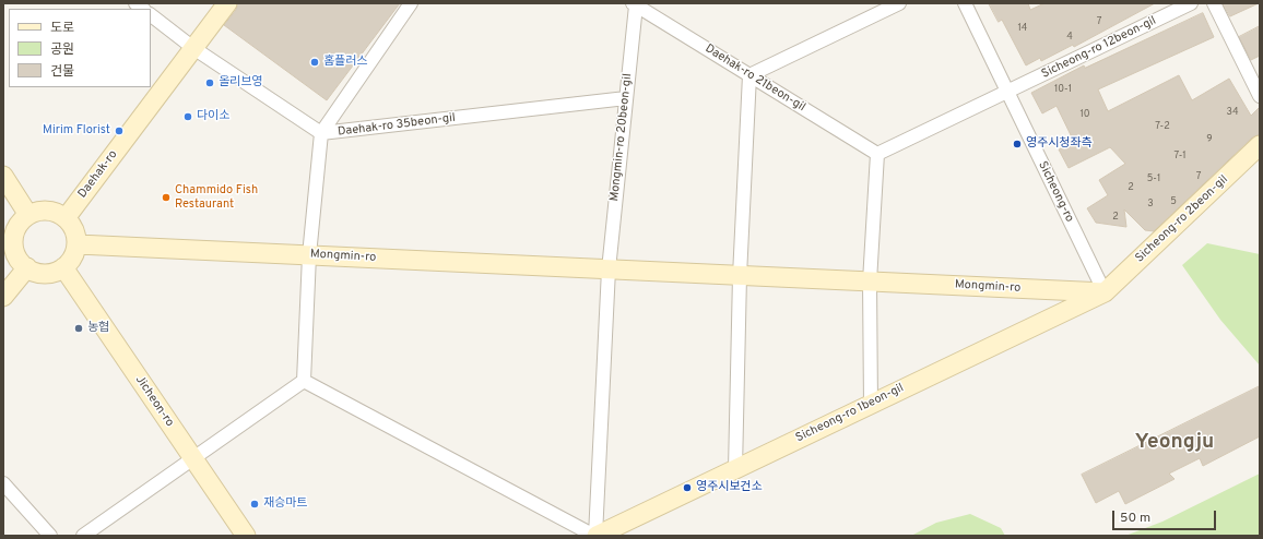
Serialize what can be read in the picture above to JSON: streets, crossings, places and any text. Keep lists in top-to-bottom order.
{
  "streets": {
    "main road": [
      "Daehak-ro",
      "Sicheong-ro 2beon-gil",
      "Mongmin-ro",
      "Jicheon-ro",
      "Sicheong-ro 1beon-gil"
    ],
    "street": [
      "Sicheong-ro 12beon-gil",
      "Daehak-ro 21beon-gil",
      "Daehak-ro 35beon-gil",
      "Mongmin-ro 20beon-gil",
      "Sicheong-ro"
    ]
  },
  "crossings": [
    ["Sicheong-ro 12beon-gil", "Sicheong-ro"],
    ["Daehak-ro 21beon-gil", "Mongmin-ro 20beon-gil"],
    ["Daehak-ro 35beon-gil", "Mongmin-ro 20beon-gil"],
    ["Daehak-ro 35beon-gil", "Daehak-ro"],
    ["Mongmin-ro 20beon-gil", "Mongmin-ro"],
    ["Daehak-ro", "Mongmin-ro"],
    ["Daehak-ro", "Jicheon-ro"],
    ["Sicheong-ro", "Sicheong-ro 2beon-gil"],
    ["Sicheong-ro", "Mongmin-ro"],
    ["Sicheong-ro", "Sicheong-ro 1beon-gil"],
    ["Sicheong-ro 2beon-gil", "Mongmin-ro"],
    ["Sicheong-ro 2beon-gil", "Sicheong-ro 1beon-gil"],
    ["Mongmin-ro", "Jicheon-ro"],
    ["Mongmin-ro", "Sicheong-ro 1beon-gil"]
  ],
  "districts": ["Yeongju"],
  "places": [
    "홈플러스",
    "올리브영",
    "다이소",
    "Mirim Florist",
    "영주시청좌측",
    "Chammido Fish Restaurant",
    "농협",
    "영주시보건소",
    "재승마트"
  ],
  "house_numbers": [
    "7",
    "14",
    "4",
    "10-1",
    "34",
    "10",
    "7-2",
    "9",
    "7-1",
    "7",
    "5-1",
    "2",
    "5",
    "3",
    "2"
  ],
  "legend": ["도로", "공원", "건물"],
  "scale_bar": "50 m"
}
